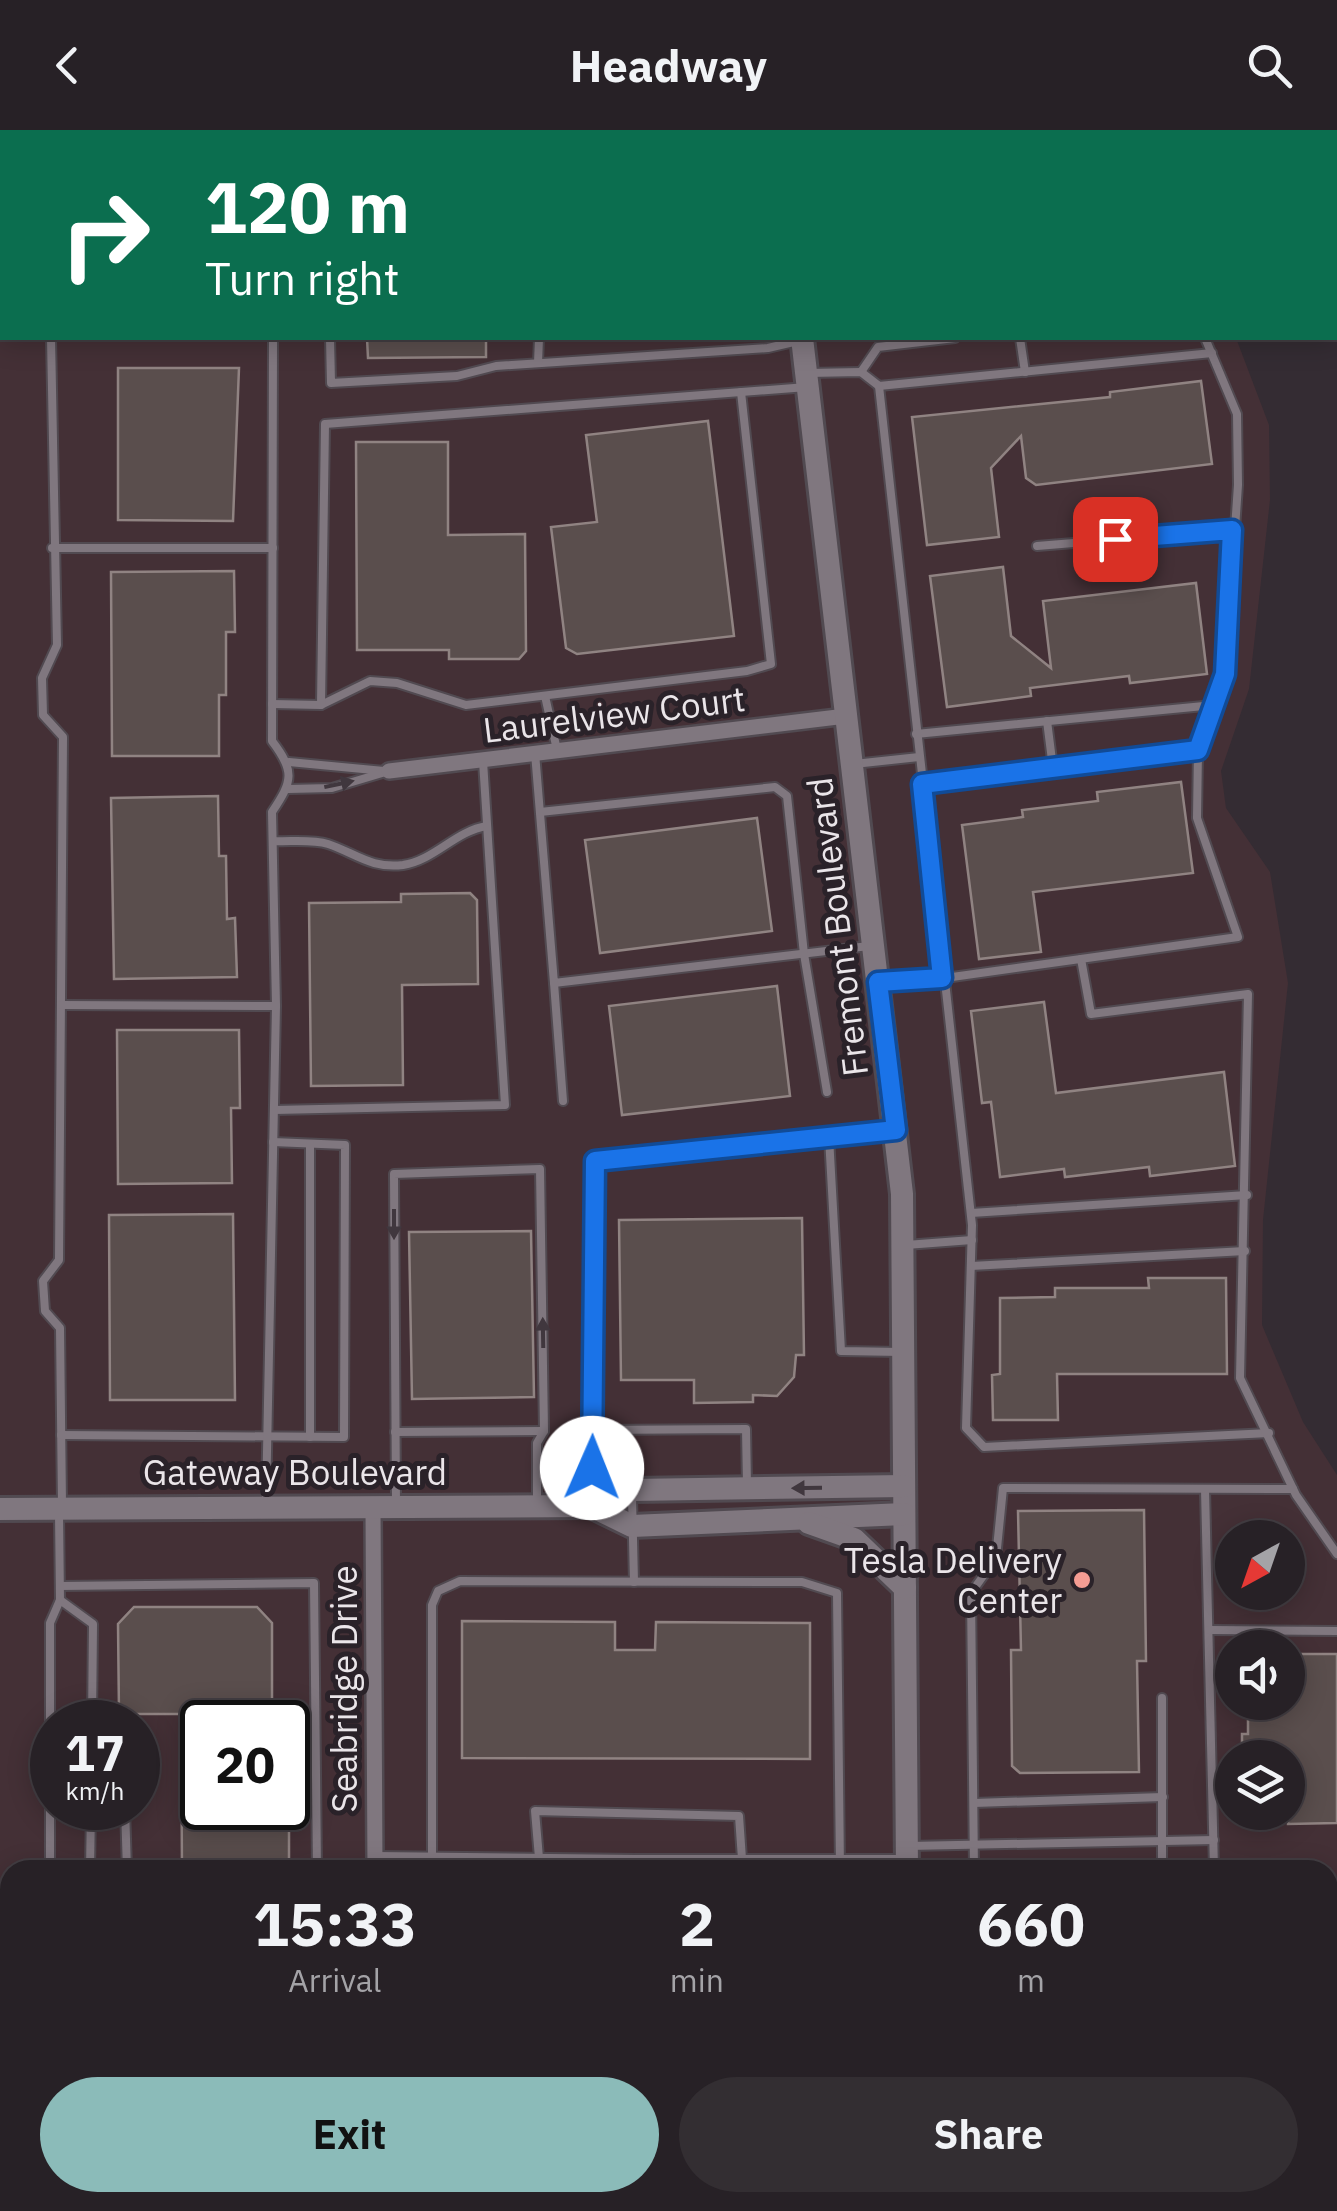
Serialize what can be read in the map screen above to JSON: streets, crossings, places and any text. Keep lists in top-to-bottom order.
{
  "streets": {
    "main road": ["Fremont Boulevard", "Gateway Boulevard"],
    "street": ["Laurelview Court", "Seabridge Drive"]
  },
  "crossings": [
    ["Laurelview Court", "Fremont Boulevard"],
    ["Fremont Boulevard", "Gateway Boulevard"],
    ["Gateway Boulevard", "Seabridge Drive"]
  ],
  "places": ["Tesla Delivery Center"],
  "north": "bottom left",
  "page": {
    "header": "Headway",
    "turn": ["120 m", "Turn right"],
    "speed": "17 km/h",
    "limit": "20",
    "eta": [
      "15:33",
      "Arrival",
      "2",
      "min",
      "660",
      "m"
    ],
    "buttons": ["Exit", "Share"]
  }
}
